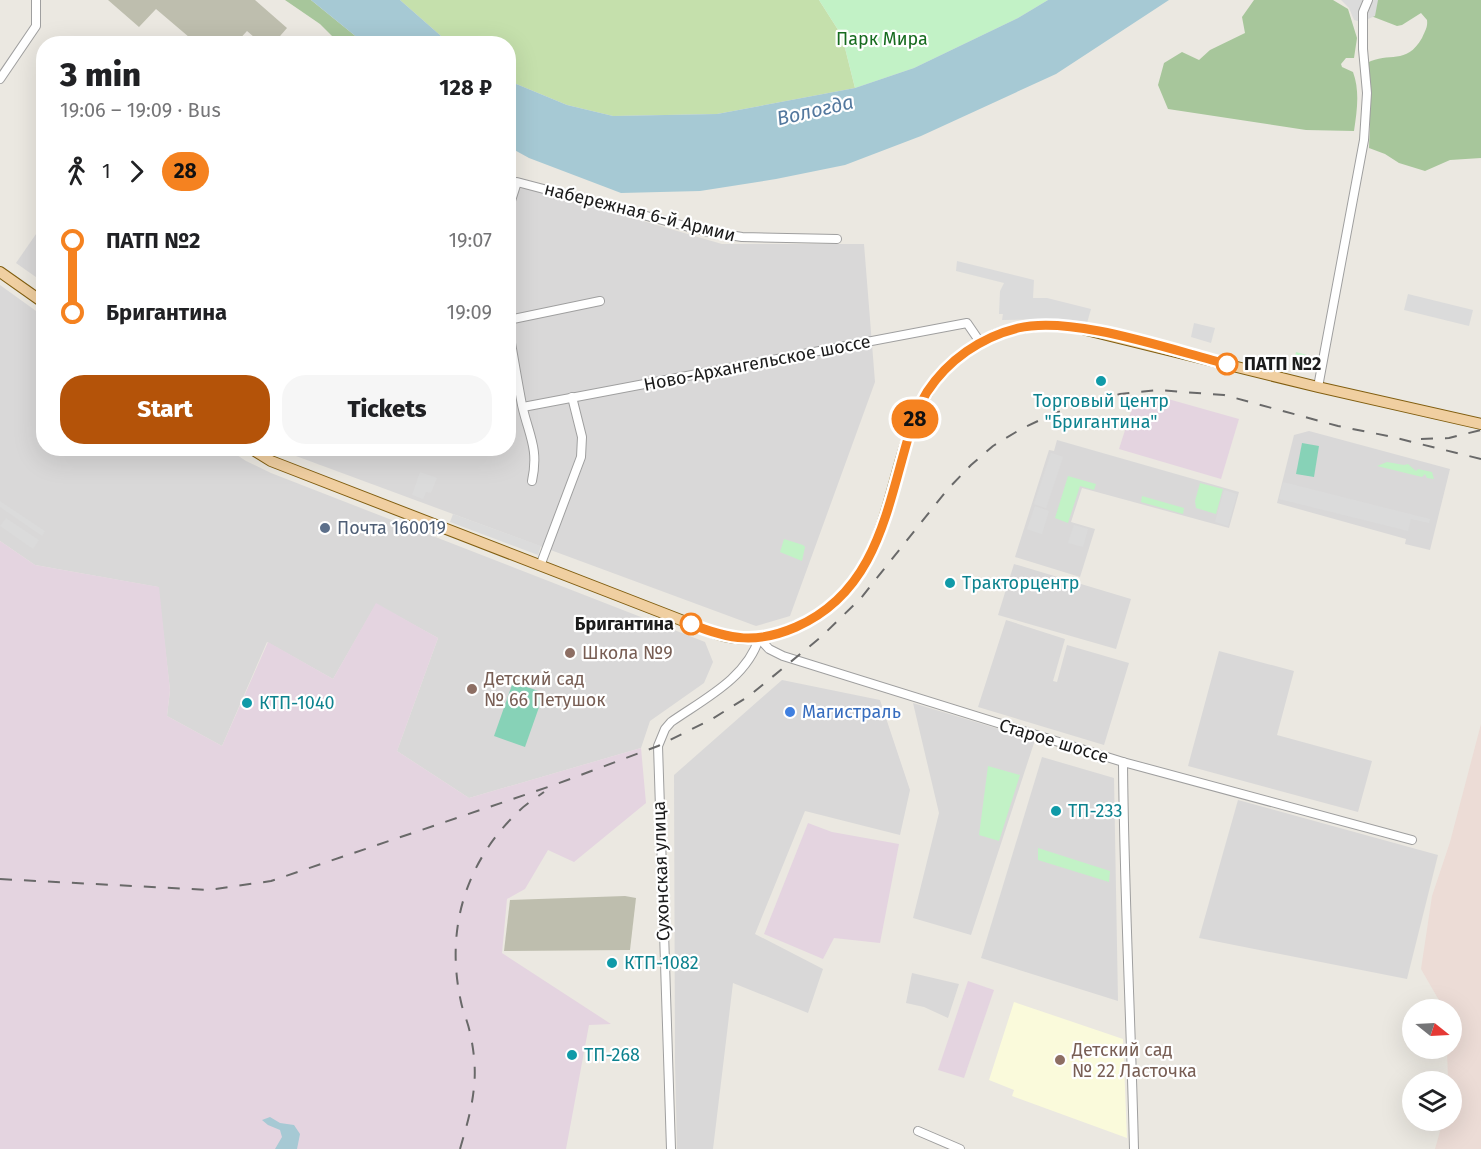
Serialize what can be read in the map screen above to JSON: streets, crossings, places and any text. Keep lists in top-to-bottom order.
{
  "streets": {
    "street": [
      "набережная 6-й Армии",
      "Ново-Архангельское шоссе",
      "Старое шоссе",
      "Сухонская улица"
    ]
  },
  "crossings": [
    ["Старое шоссе", "Сухонская улица"]
  ],
  "water": ["Вологда"],
  "parks": ["Парк Мира"],
  "places": [
    "ПАТП №2",
    "Торговый центр \"Бригантина\"",
    "Почта 160019",
    "Тракторцентр",
    "Бригантина",
    "Школа №9",
    "Детский сад № 66 Петушок",
    "КТП-1040",
    "Магистраль",
    "ТП-233",
    "КТП-1082",
    "ТП-268",
    "Детский сад № 22 Ласточка"
  ],
  "lines": ["bus line 28"],
  "north": "right",
  "page": {
    "on_map": "28",
    "heading": ["3 min", "19:06 – 19:09 · Bus", "128 ₽"],
    "legs": ["1", "28"],
    "list": [
      {
        "name": "ПАТП №2",
        "value": "19:07"
      },
      {
        "name": "Бригантина",
        "value": "19:09"
      }
    ],
    "buttons": ["Start", "Tickets"]
  }
}
